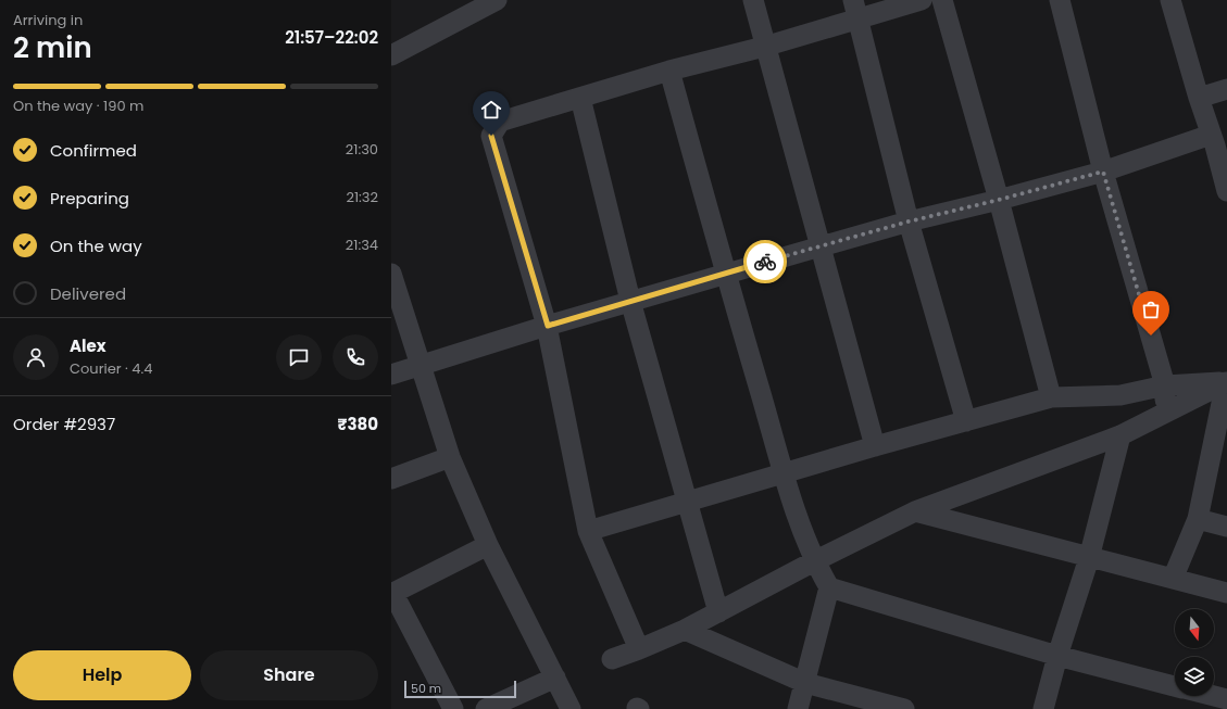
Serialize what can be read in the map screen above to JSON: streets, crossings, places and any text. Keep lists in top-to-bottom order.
{
  "scale_bar": "50 m",
  "north": "bottom",
  "page": {
    "heading": ["2 min", "Arriving in", "21:57–22:02"],
    "panel": [
      "Alex",
      "Courier · 4.4",
      "Order #2937",
      "₹380"
    ],
    "bar": "On the way · 190 m",
    "list": [
      ["Confirmed", "21:30"],
      ["Preparing", "21:32"],
      ["On the way", "21:34"],
      "Delivered"
    ],
    "buttons": ["Help", "Share"],
    "scale": "50 m"
  }
}
